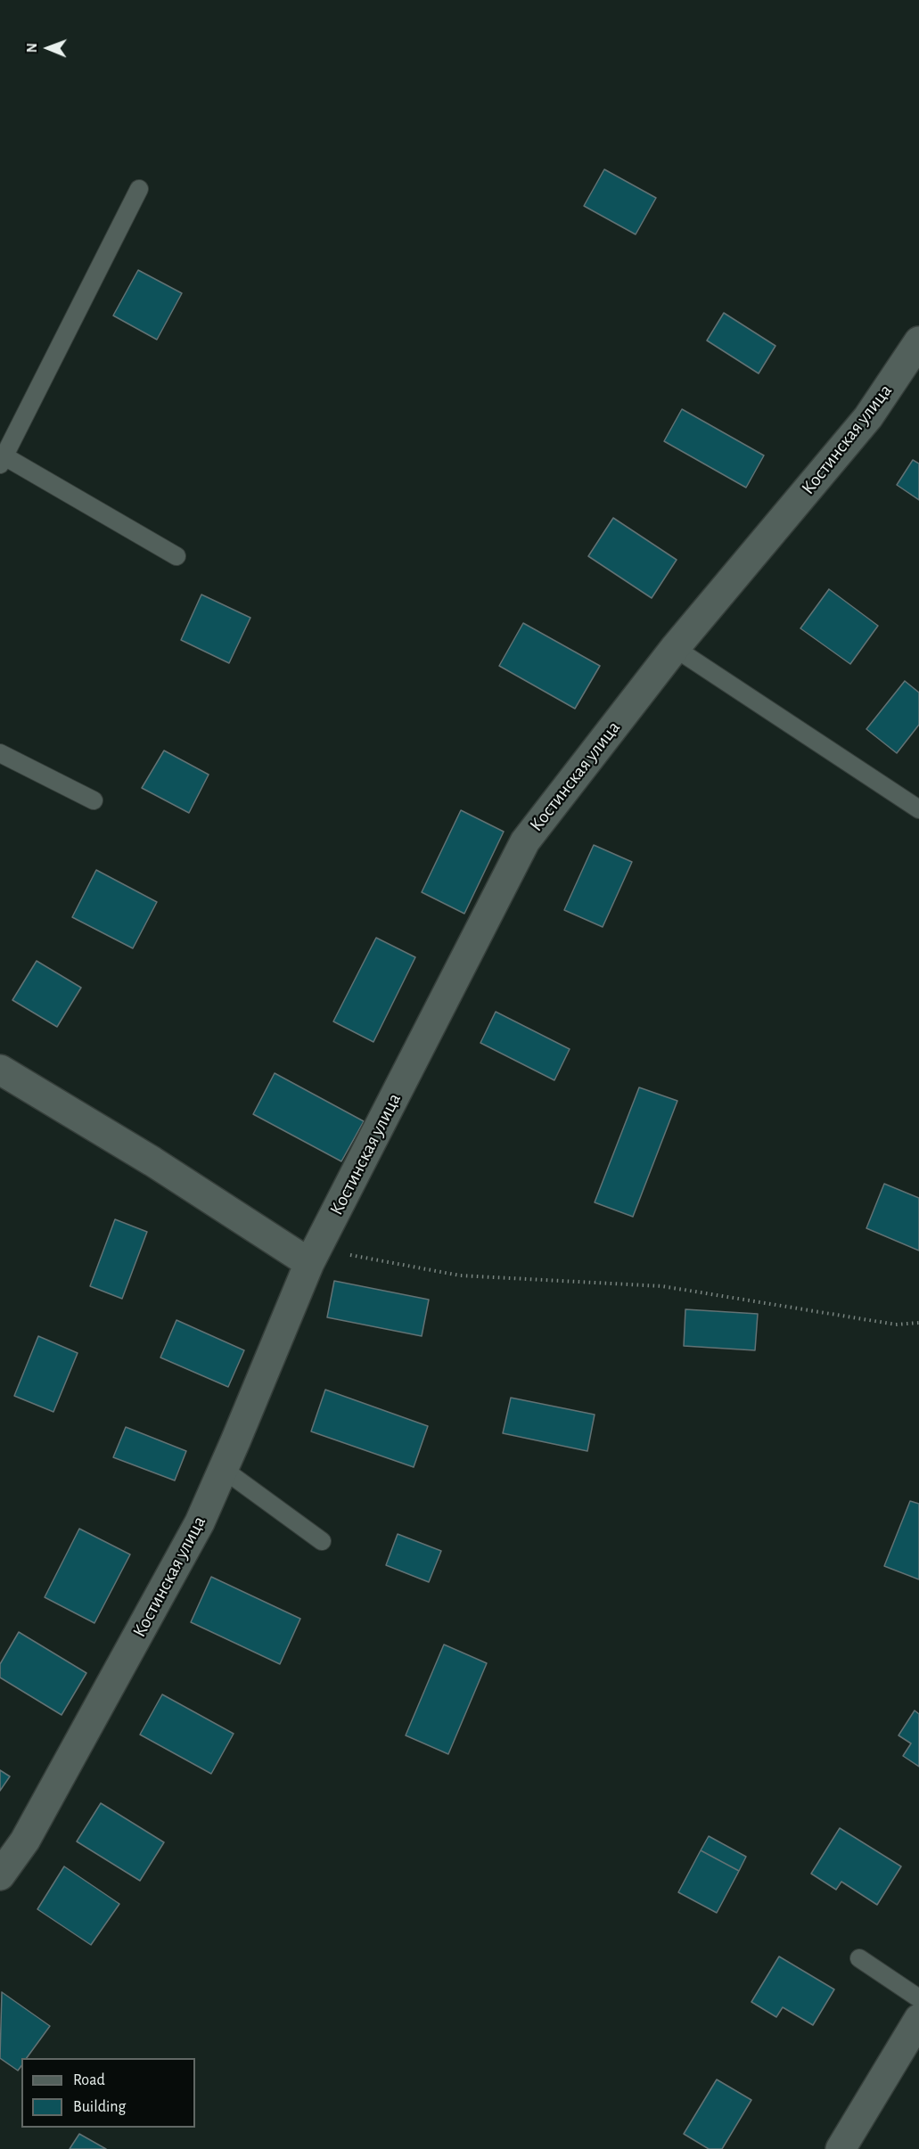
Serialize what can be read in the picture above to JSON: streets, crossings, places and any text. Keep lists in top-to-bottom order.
{
  "streets": {
    "street": ["Костинская улица"]
  },
  "legend": ["Road", "Building"],
  "north": "left"
}
